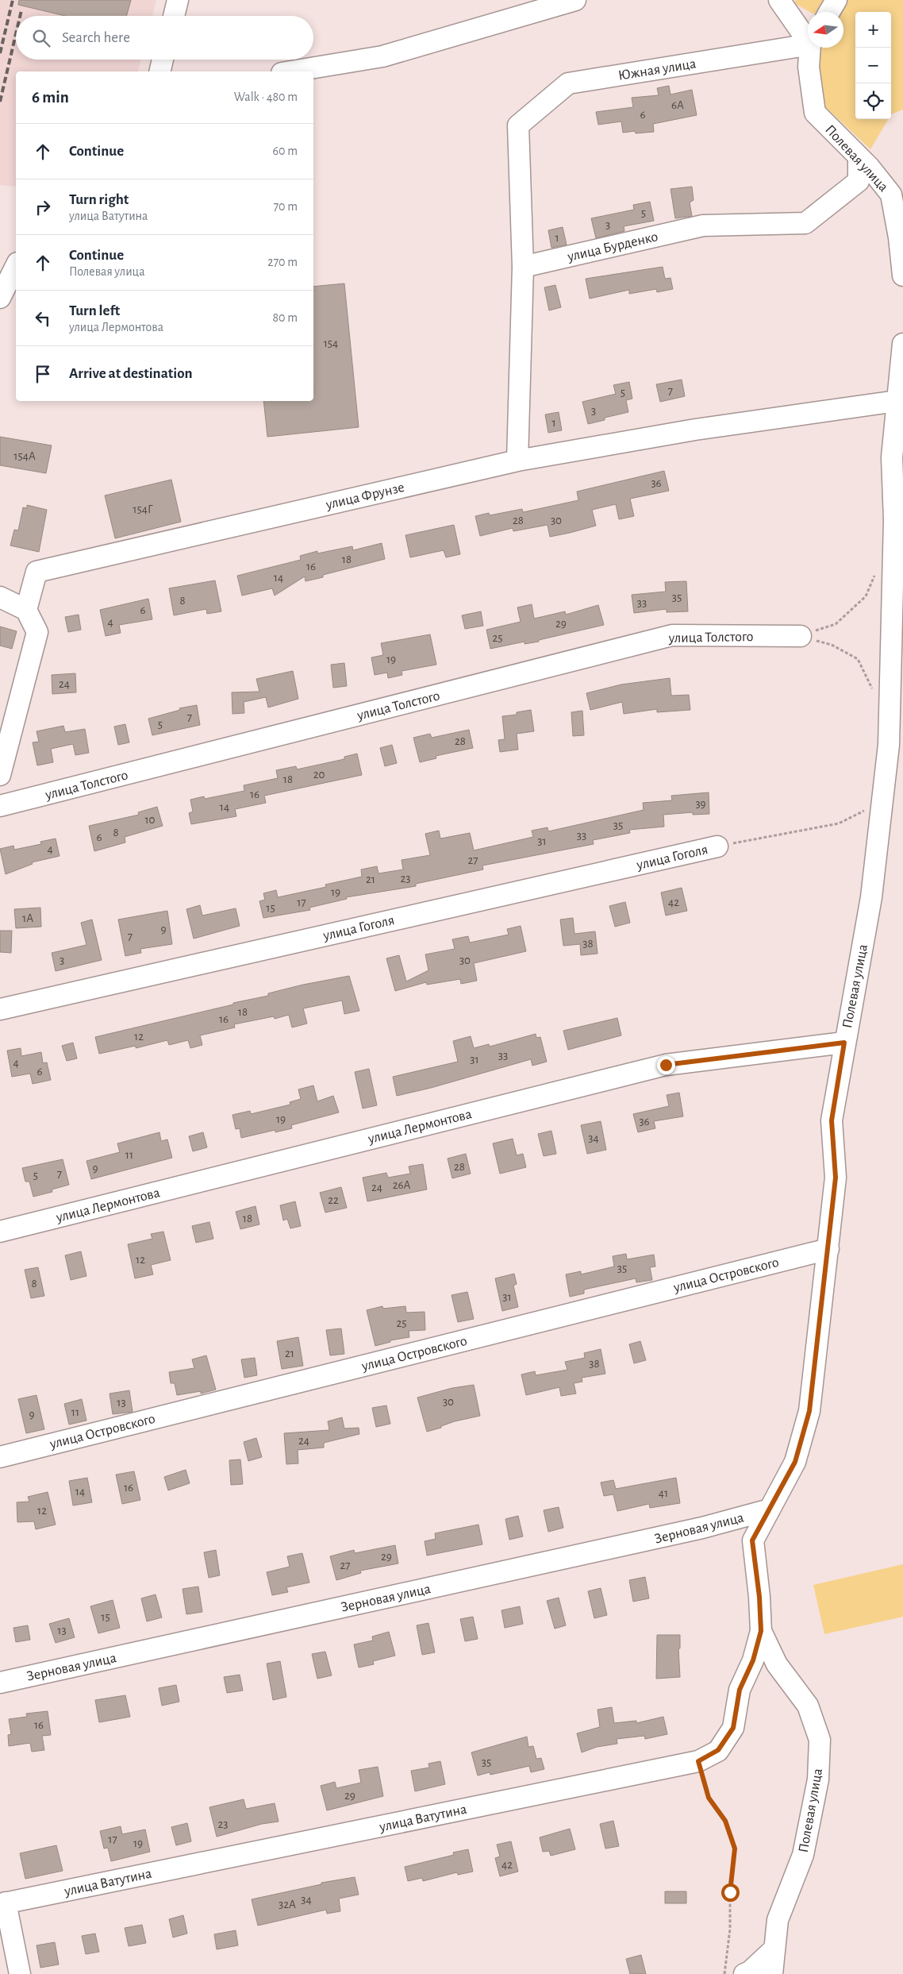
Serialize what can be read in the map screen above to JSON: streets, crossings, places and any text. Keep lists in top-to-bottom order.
{
  "streets": {
    "street": [
      "Южная улица",
      "Полевая улица",
      "улица Бурденко",
      "улица Фрунзе",
      "улица Толстого",
      "улица Гоголя",
      "улица Лермонтова",
      "улица Островского",
      "Зерновая улица",
      "улица Ватутина"
    ]
  },
  "crossings": [
    ["Южная улица", "улица Бурденко"],
    ["Полевая улица", "улица Бурденко"],
    ["Полевая улица", "улица Фрунзе"],
    ["Полевая улица", "улица Лермонтова"],
    ["Полевая улица", "улица Островского"],
    ["Полевая улица", "Зерновая улица"],
    ["Полевая улица", "улица Ватутина"]
  ],
  "house_numbers": [
    "6А",
    "6",
    "5",
    "3",
    "1",
    "154",
    "7",
    "5",
    "3",
    "1",
    "154А",
    "36",
    "154Г",
    "28",
    "30",
    "18",
    "16",
    "14",
    "35",
    "8",
    "33",
    "6",
    "4",
    "29",
    "25",
    "19",
    "24",
    "7",
    "5",
    "28",
    "20",
    "18",
    "16",
    "39",
    "14",
    "10",
    "35",
    "8",
    "33",
    "6",
    "31",
    "4",
    "27",
    "23",
    "21",
    "19",
    "17",
    "42",
    "15",
    "1А",
    "9",
    "7",
    "38",
    "3",
    "30",
    "18",
    "16",
    "12",
    "33",
    "31",
    "4",
    "6",
    "19",
    "36",
    "34",
    "11",
    "28",
    "9",
    "7",
    "5",
    "26А",
    "24",
    "22",
    "18",
    "12",
    "35",
    "8",
    "31",
    "25",
    "21",
    "38",
    "30",
    "13",
    "11",
    "9",
    "24",
    "16",
    "14",
    "41",
    "12",
    "29",
    "27",
    "15",
    "13",
    "16",
    "35",
    "29",
    "23",
    "17",
    "19",
    "42",
    "34",
    "32А"
  ],
  "north": "left",
  "page": {
    "map_buttons": ["+", "−"],
    "search": "Search here",
    "heading": ["6 min", "Walk · 480 m"],
    "list": [
      ["Continue", "60 m"],
      ["Turn right", "улица Ватутина", "70 m"],
      ["Continue", "Полевая улица", "270 m"],
      ["Turn left", "улица Лермонтова", "80 m"],
      "Arrive at destination"
    ]
  }
}
